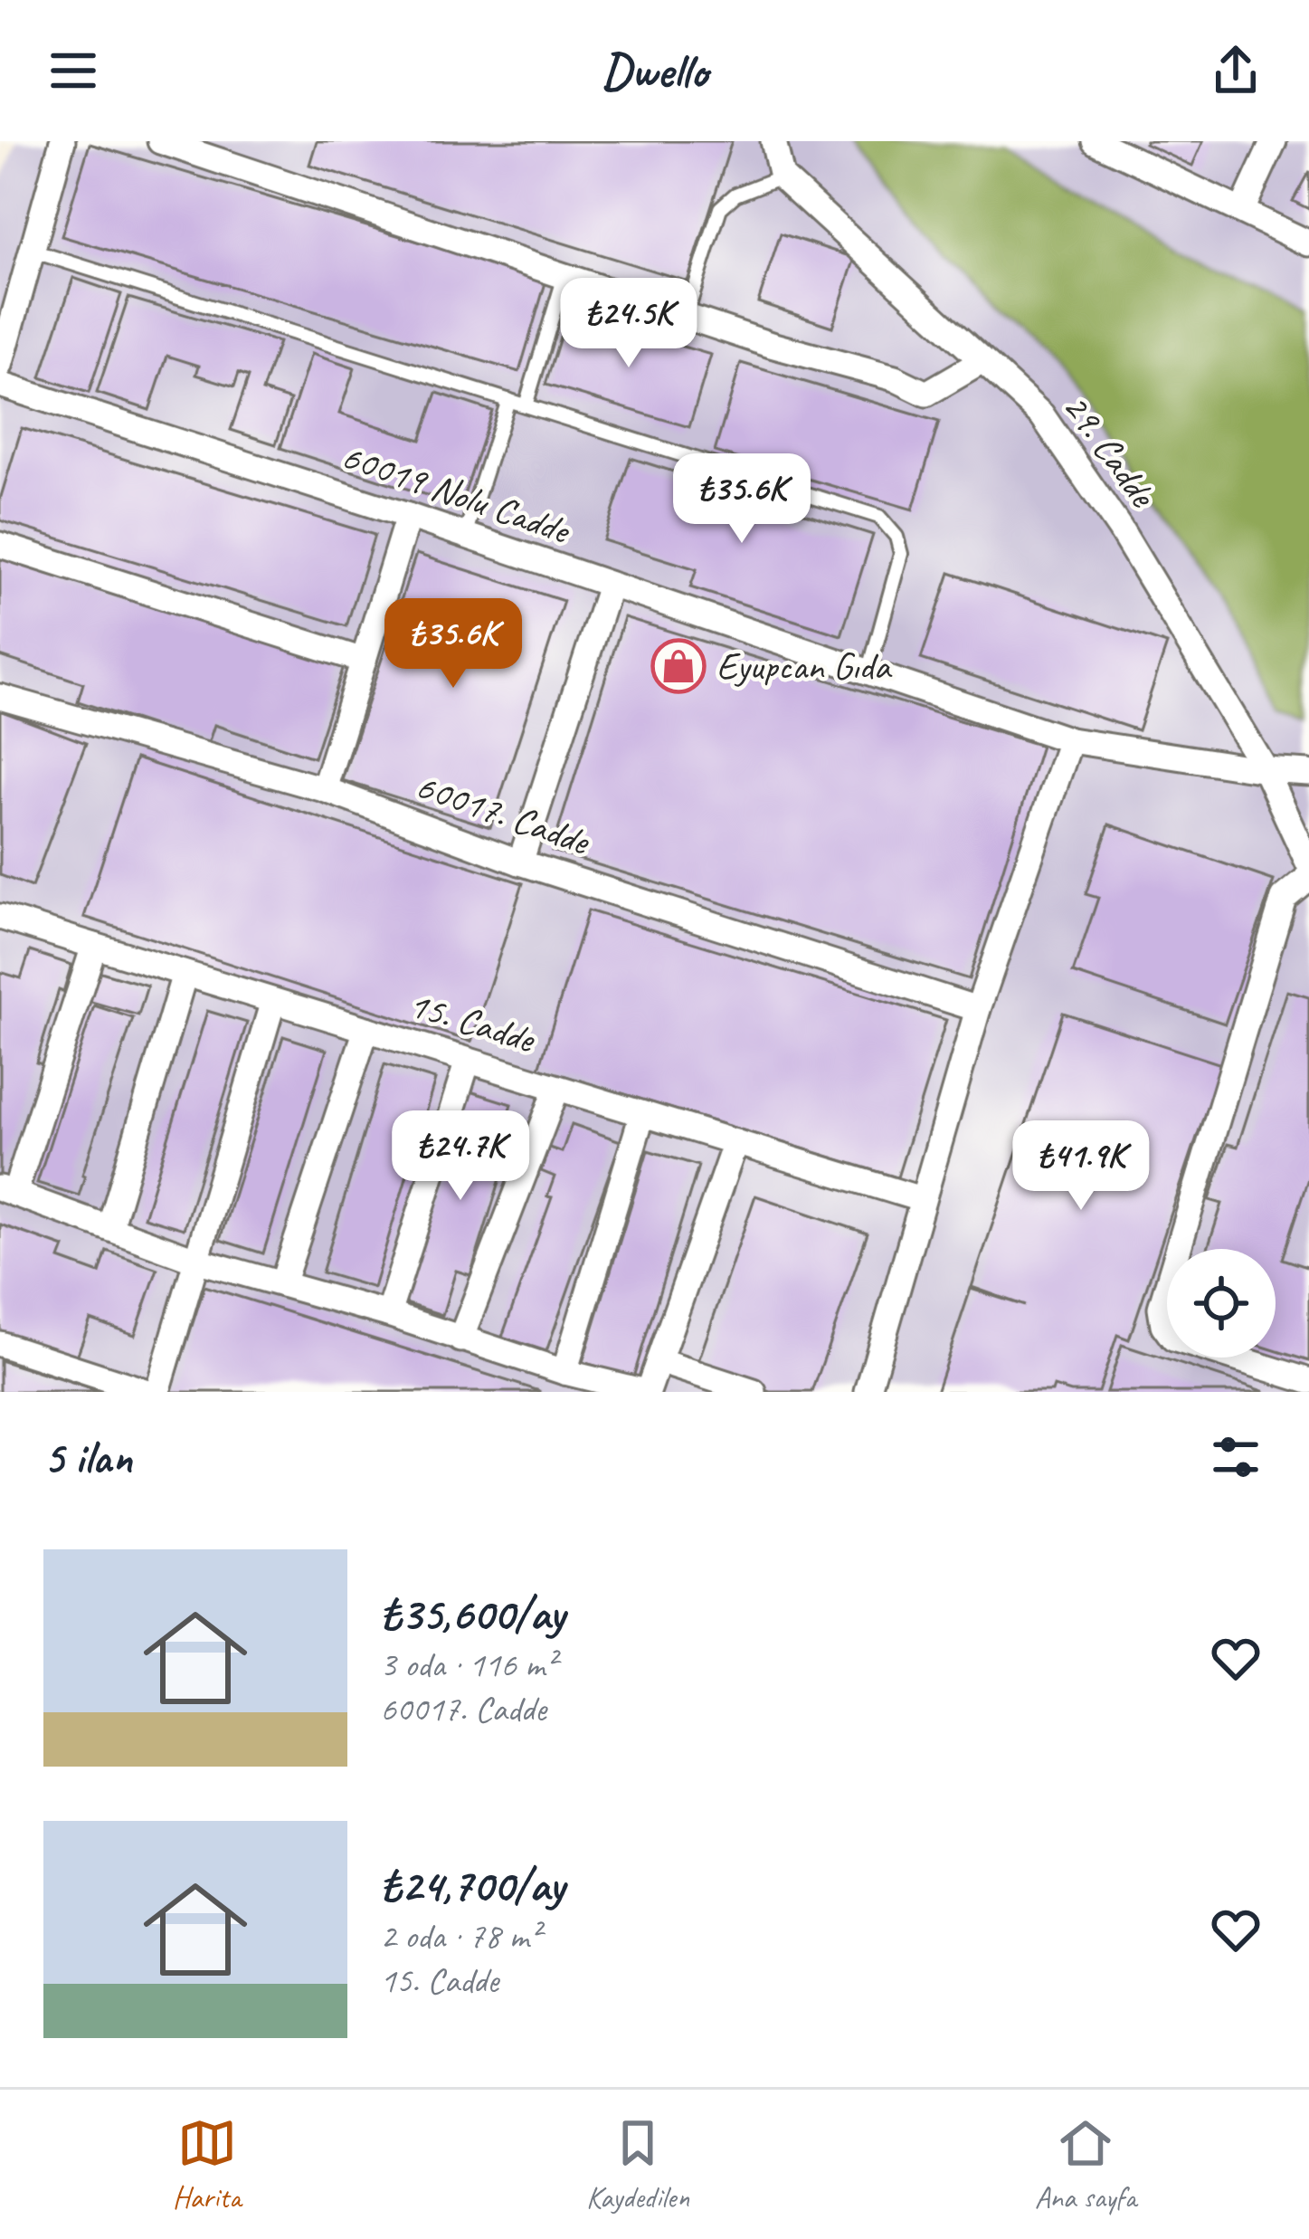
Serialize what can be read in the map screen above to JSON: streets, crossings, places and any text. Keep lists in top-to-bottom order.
{
  "streets": {
    "street": [
      "29. Cadde",
      "60019 Nolu Cadde",
      "60017. Cadde",
      "15. Cadde"
    ]
  },
  "crossings": [
    ["29. Cadde", "60019 Nolu Cadde"]
  ],
  "places": {
    "shop": ["Eyupcan Gıda"]
  },
  "page": {
    "header": "Dwello",
    "price": [
      "₺24.5K",
      "₺35.6K",
      "₺35.6K",
      "₺24.7K",
      "₺41.9K"
    ],
    "heading": "5 ilan",
    "list": [
      {
        "name": "₺35,600/ay",
        "note": "3 oda · 116 m² · 60017. Cadde"
      },
      {
        "name": "₺24,700/ay",
        "note": "2 oda · 78 m² · 15. Cadde"
      }
    ],
    "tabs": ["Harita", "Kaydedilen", "Ana sayfa"]
  }
}
